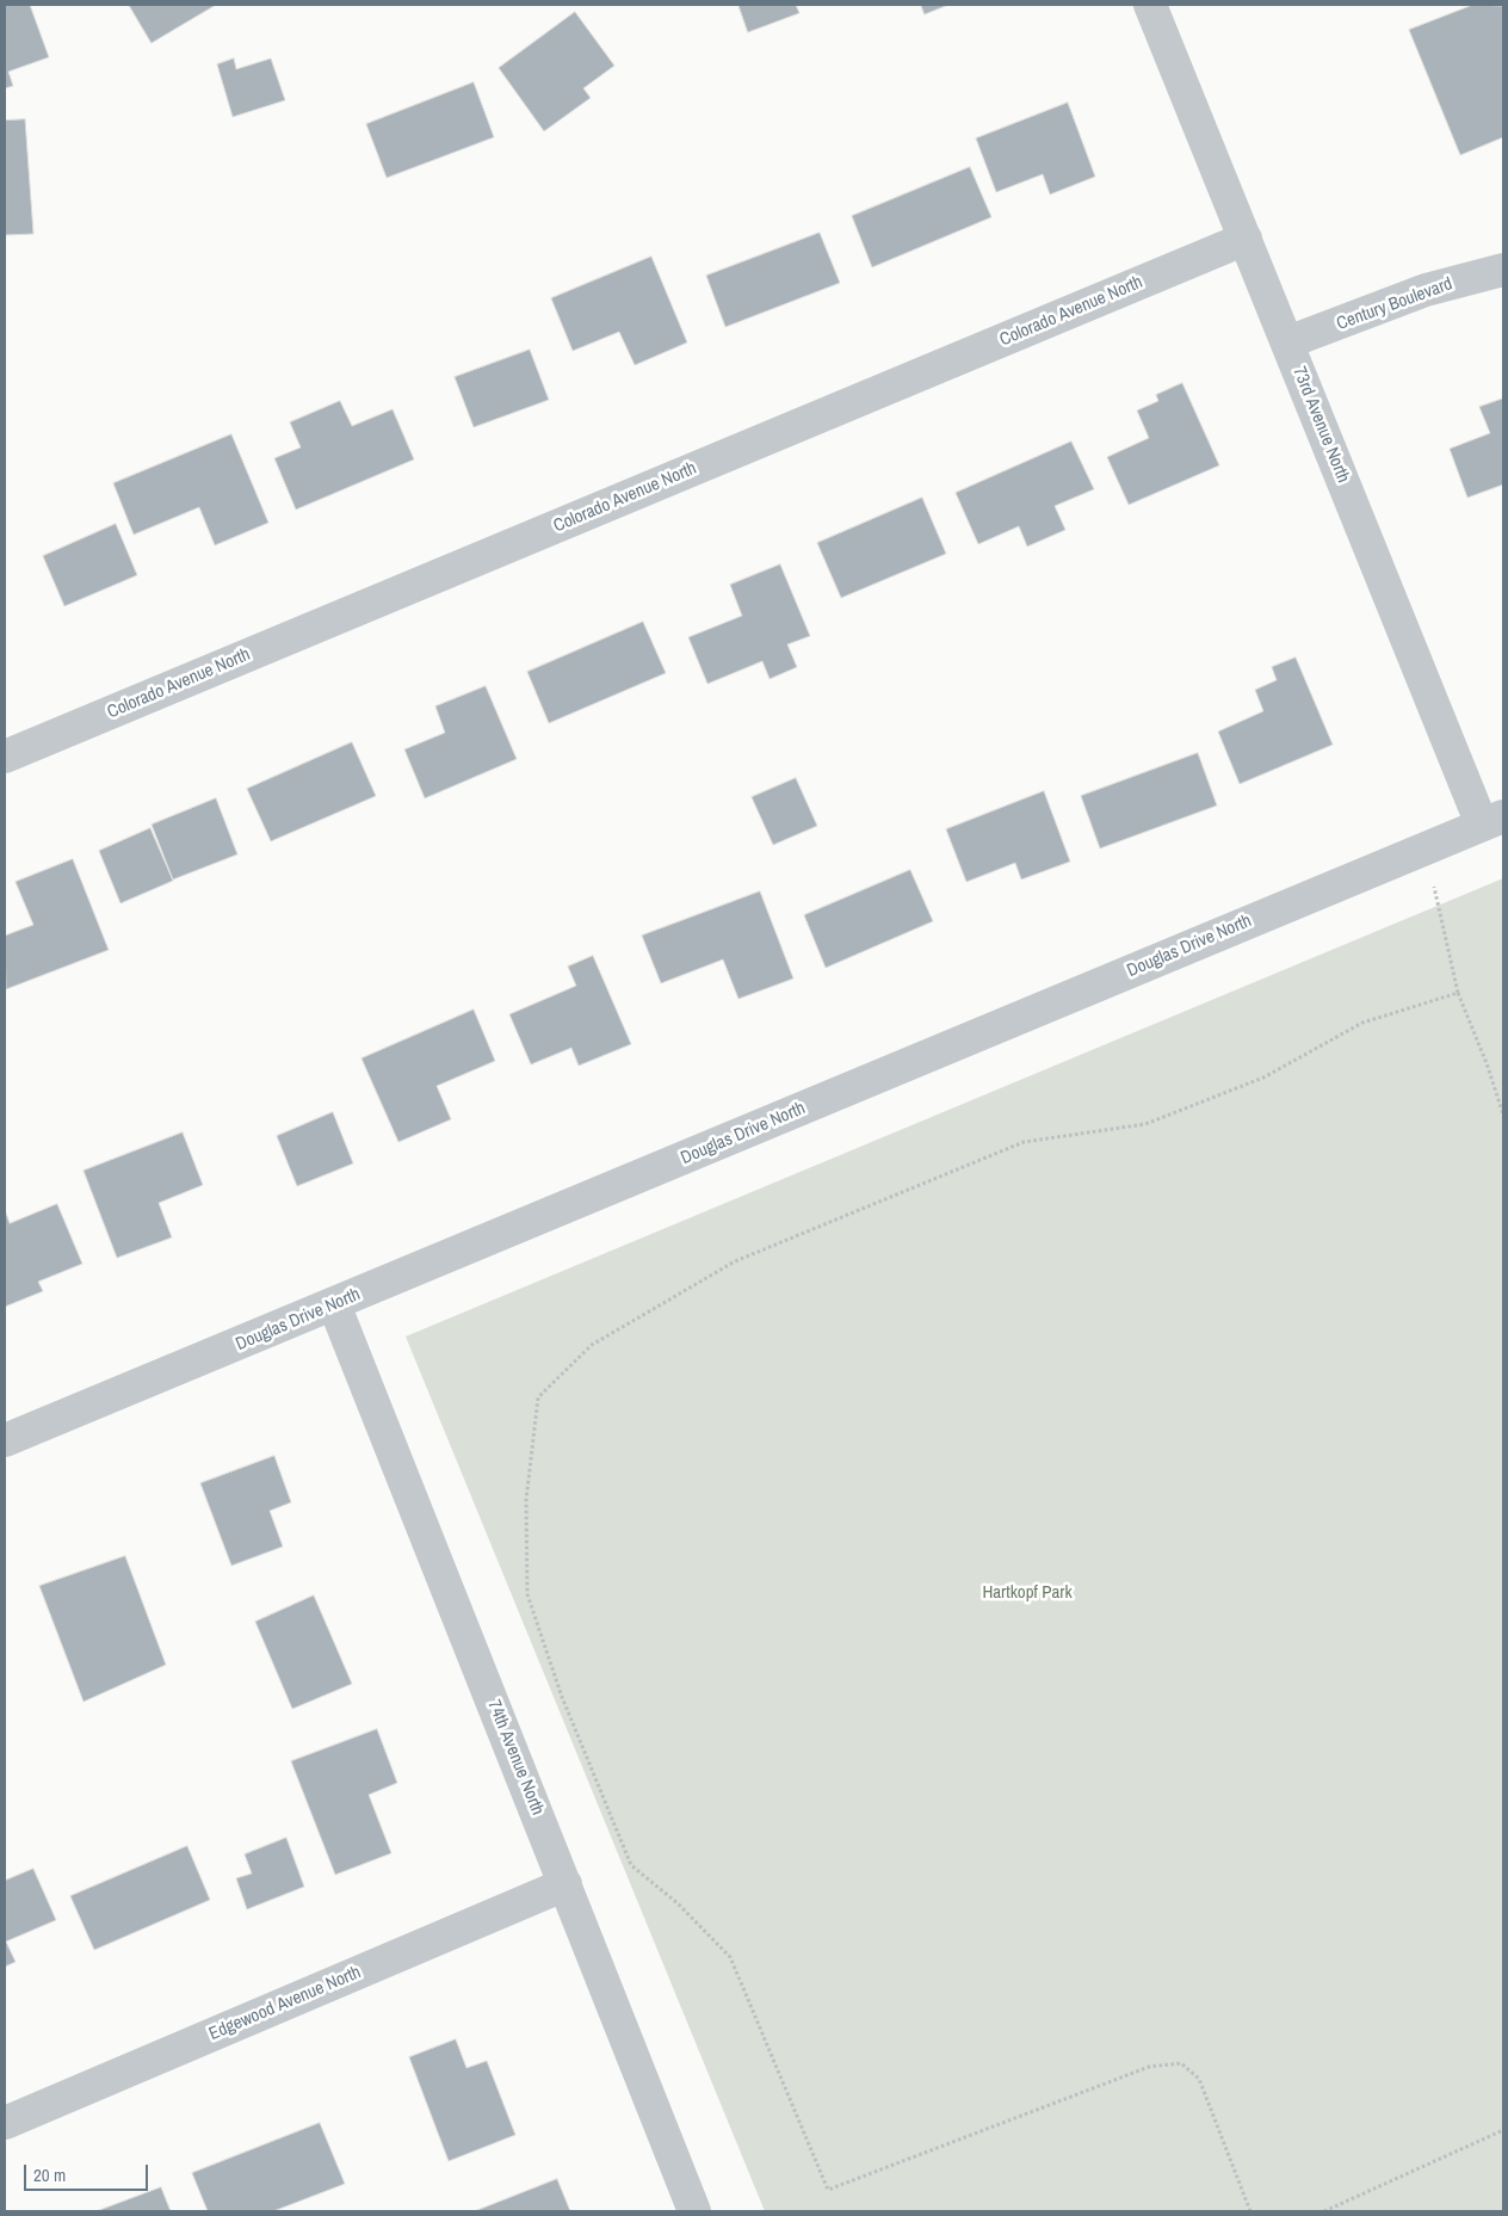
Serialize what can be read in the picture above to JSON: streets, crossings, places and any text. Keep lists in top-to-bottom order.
{
  "streets": {
    "street": [
      "Century Boulevard",
      "Colorado Avenue North",
      "73rd Avenue North",
      "Douglas Drive North",
      "74th Avenue North",
      "Edgewood Avenue North"
    ]
  },
  "crossings": [
    ["Century Boulevard", "73rd Avenue North"],
    ["Colorado Avenue North", "73rd Avenue North"],
    ["73rd Avenue North", "Douglas Drive North"],
    ["Douglas Drive North", "74th Avenue North"],
    ["74th Avenue North", "Edgewood Avenue North"]
  ],
  "parks": ["Hartkopf Park"],
  "scale_bar": "20 m"
}
